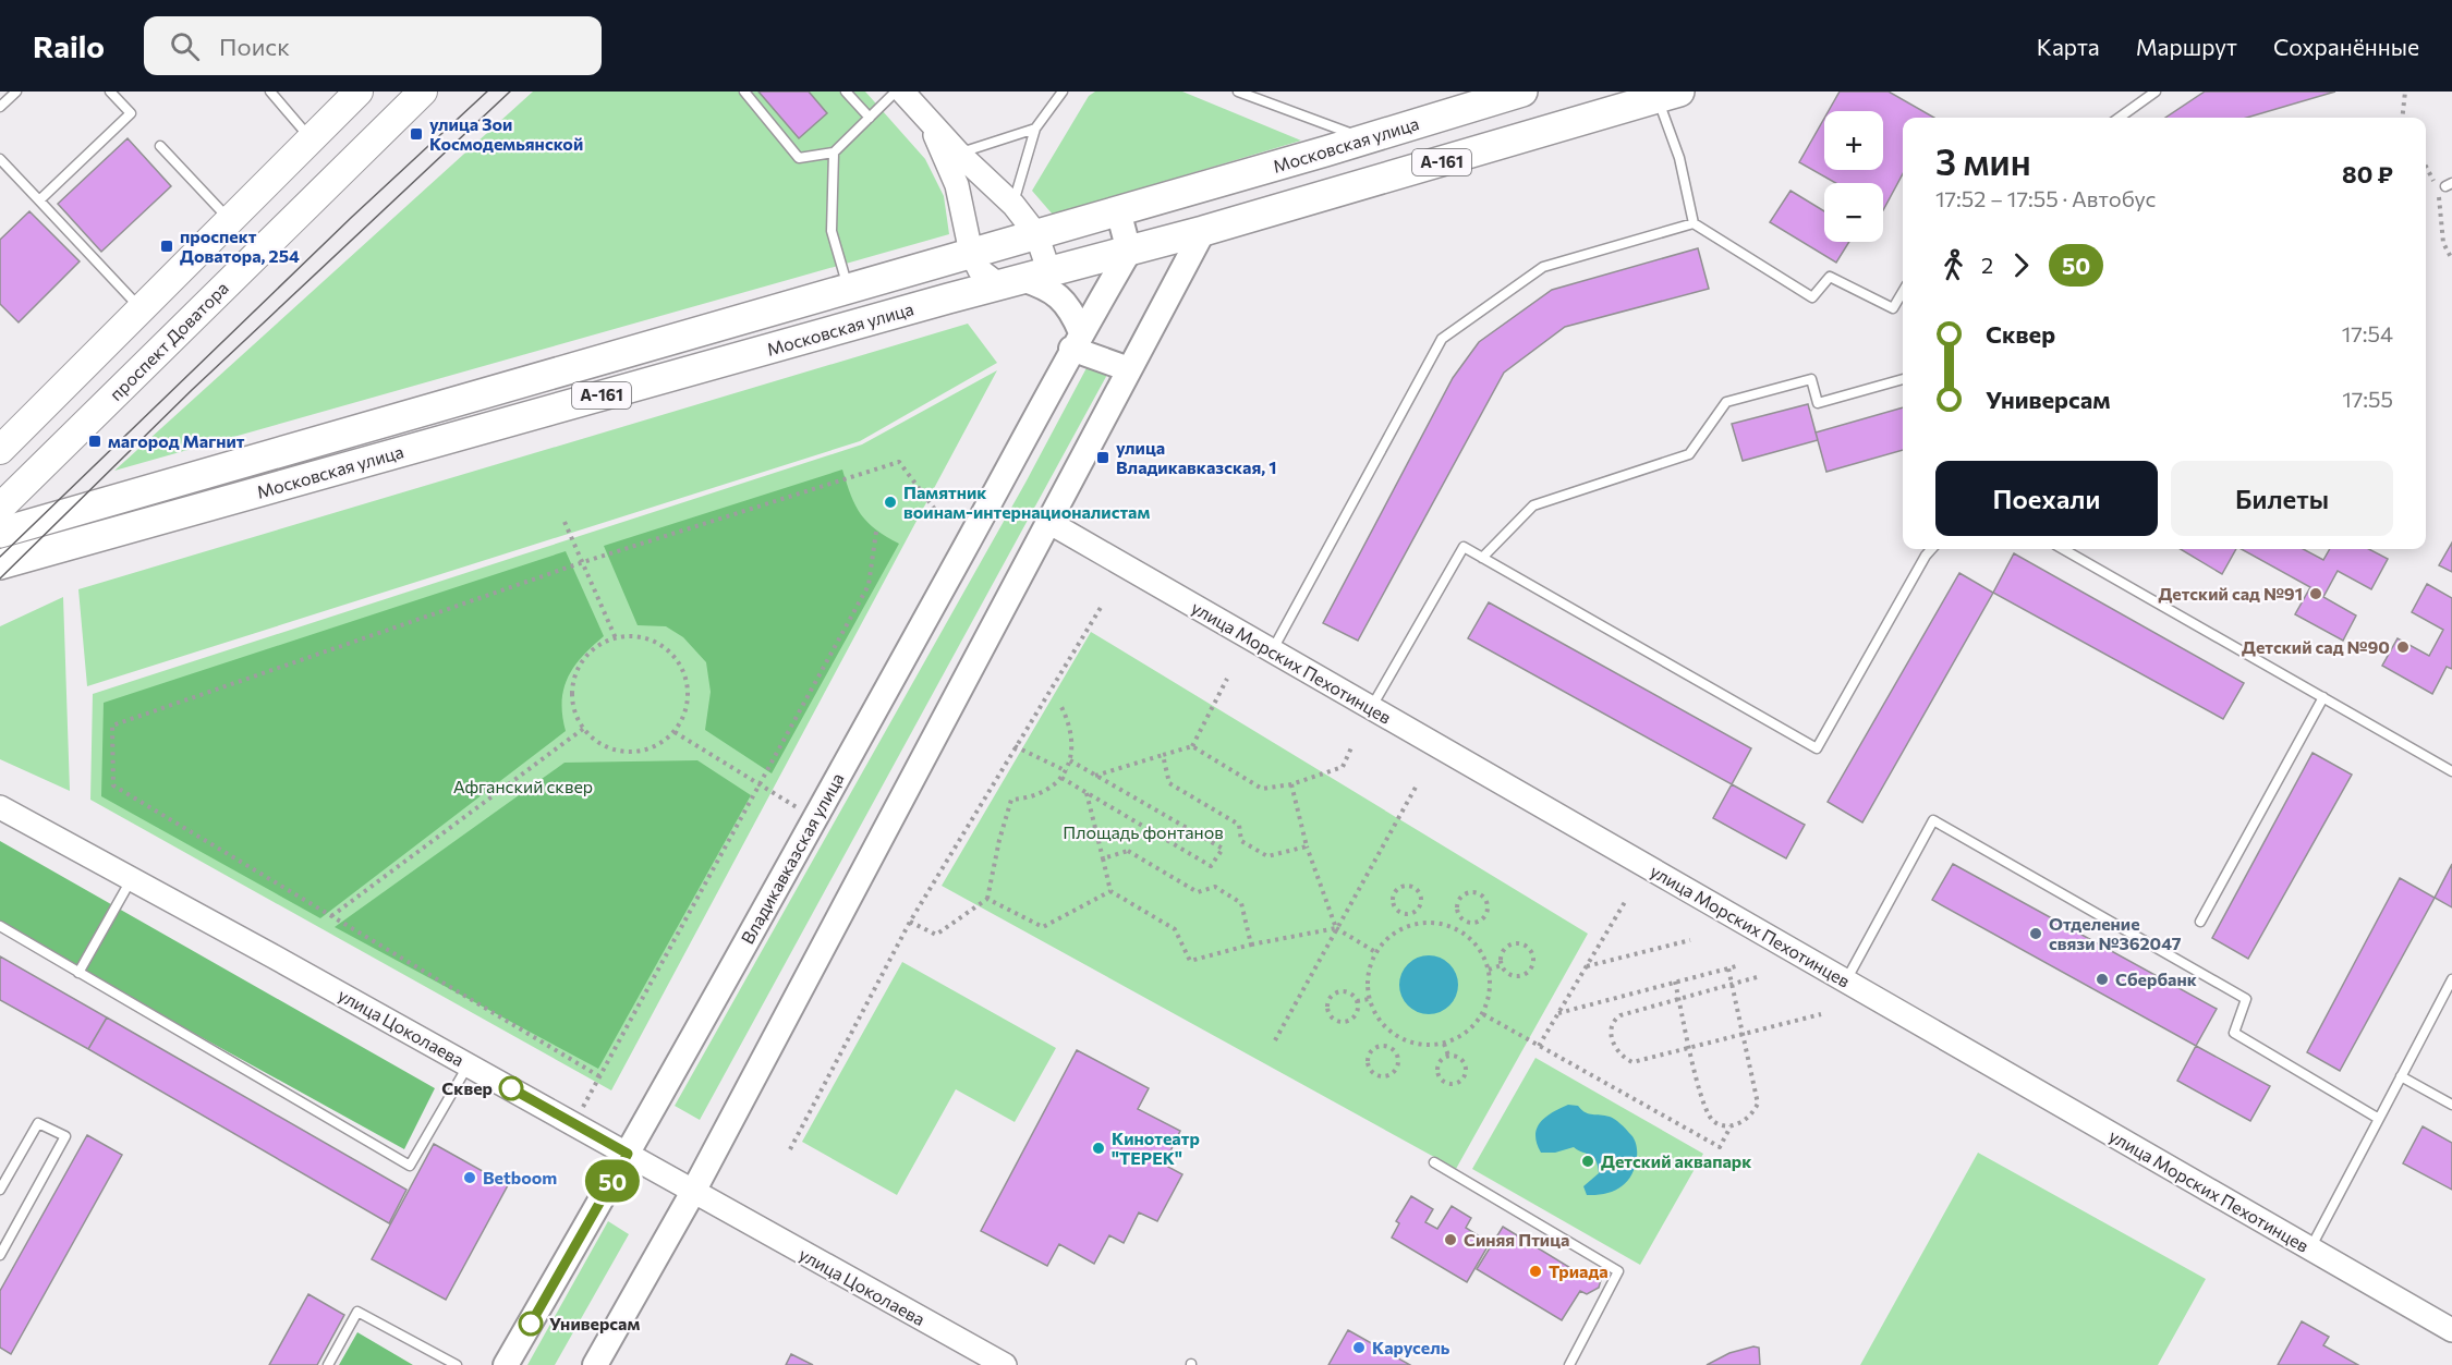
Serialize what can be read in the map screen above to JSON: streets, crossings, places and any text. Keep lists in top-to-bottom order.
{
  "streets": {
    "highway": ["Московская улица", "А-161"],
    "main road": ["проспект Доватора", "Владикавказская улица"],
    "street": ["улица Морских Пехотинцев", "улица Цоколаева"]
  },
  "crossings": [
    ["Московская улица", "Владикавказская улица"],
    ["Владикавказская улица", "улица Цоколаева"]
  ],
  "parks": ["Афганский сквер", "Площадь фонтанов"],
  "places": {
    "transit": [
      "улица Зои Космодемьянской",
      "проспект Доватора, 254",
      "магород Магнит",
      "улица Владикавказская, 1"
    ],
    "other": [
      "Памятник воинам-интернационалистам",
      "Детский сад №91",
      "Детский сад №90",
      "Отделение связи №362047",
      "Сбербанк",
      "Сквер",
      "Кинотеатр \"ТЕРЕК\"",
      "Детский аквапарк",
      "Betboom",
      "Синяя Птица",
      "Триада",
      "Универсам",
      "Карусель"
    ]
  },
  "lines": ["bus line 50"],
  "page": {
    "header": "Railo",
    "search": "Поиск",
    "nav": ["Карта", "Маршрут", "Сохранённые"],
    "on_map": "50",
    "map_buttons": ["+", "−"],
    "heading": ["3 мин", "17:52 – 17:55 · Автобус", "80 ₽"],
    "legs": ["2", "50"],
    "list": [
      {
        "name": "Сквер",
        "value": "17:54"
      },
      {
        "name": "Универсам",
        "value": "17:55"
      }
    ],
    "buttons": ["Поехали", "Билеты"]
  }
}
